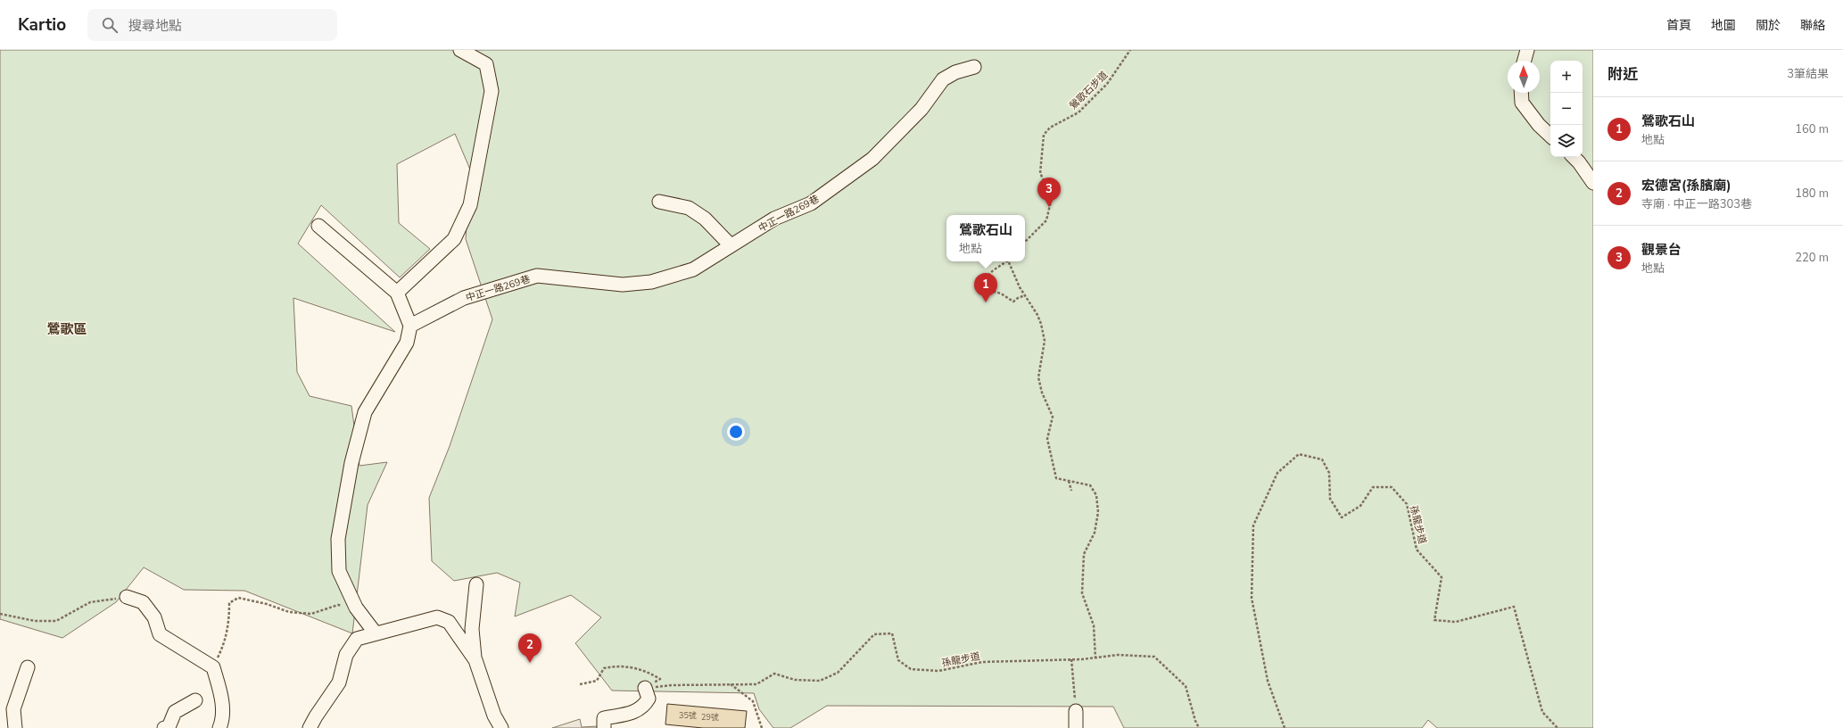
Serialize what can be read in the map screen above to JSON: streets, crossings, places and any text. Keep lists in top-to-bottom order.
{
  "streets": {
    "street": ["中正一路269巷"],
    "path": ["鶯歌石步道", "孫龍步道"]
  },
  "districts": ["鶯歌區"],
  "house_numbers": ["35號", "29號"],
  "north": "top",
  "page": {
    "header": "Kartio",
    "search": "搜尋地點",
    "nav": [
      "首頁",
      "地圖",
      "關於",
      "聯絡"
    ],
    "heading": ["附近", "3筆結果"],
    "map_buttons": ["+", "−"],
    "list": [
      {
        "mark": "1",
        "name": "鶯歌石山",
        "note": "地點",
        "value": "160 m"
      },
      {
        "mark": "2",
        "name": "宏德宮(孫臏廟)",
        "note": "寺廟 · 中正一路303巷",
        "value": "180 m"
      },
      {
        "mark": "3",
        "name": "觀景台",
        "note": "地點",
        "value": "220 m"
      }
    ],
    "pins": ["3", "1", "2"],
    "popup": ["鶯歌石山", "地點"]
  }
}
